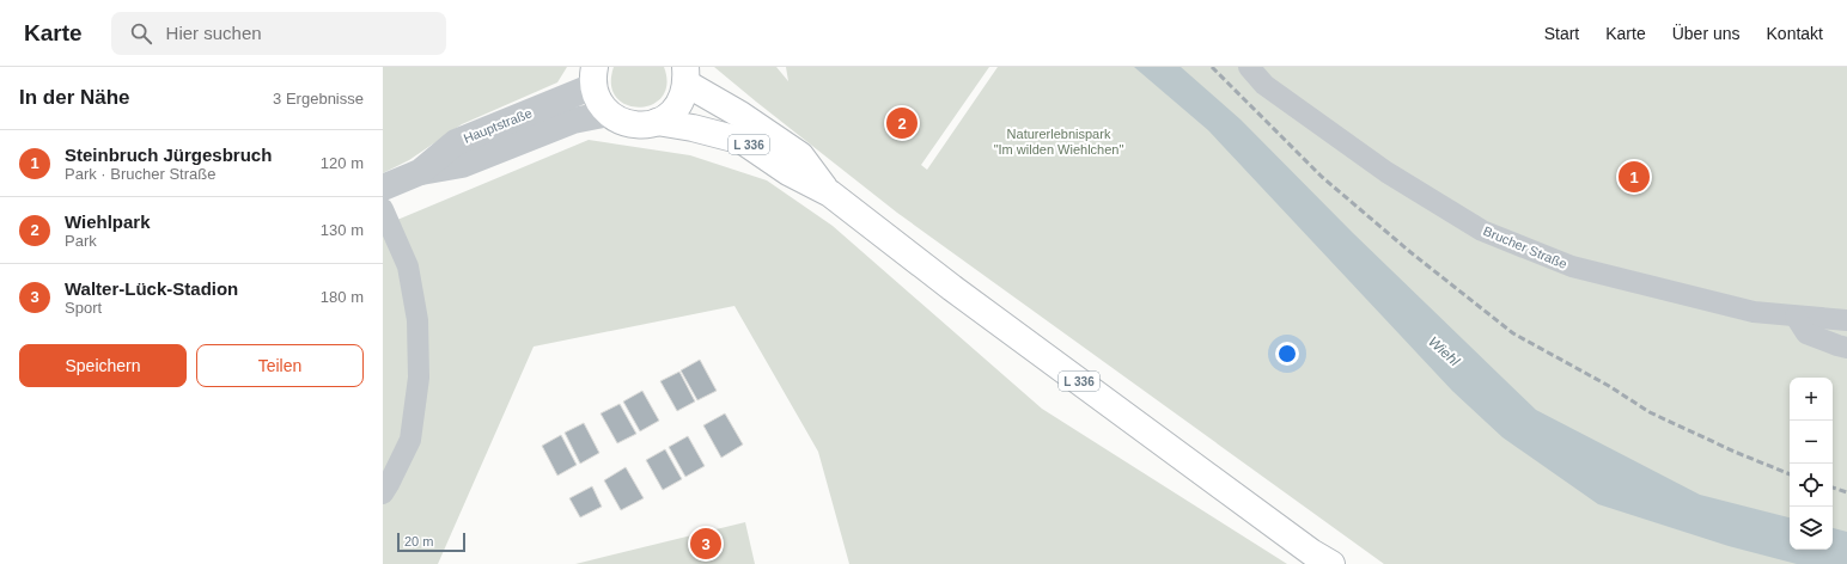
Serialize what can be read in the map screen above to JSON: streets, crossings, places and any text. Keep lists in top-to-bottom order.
{
  "streets": {
    "main road": ["L 336"],
    "street": ["Hauptstraße", "Brucher Straße"]
  },
  "water": ["Wiehl"],
  "parks": ["Naturerlebnispark \"Im wilden Wiehlchen\""],
  "scale_bar": "20 m",
  "page": {
    "header": "Karte",
    "search": "Hier suchen",
    "nav": [
      "Start",
      "Karte",
      "Über uns",
      "Kontakt"
    ],
    "heading": ["In der Nähe", "3 Ergebnisse"],
    "pins": ["2", "1", "3"],
    "list": [
      {
        "mark": "1",
        "name": "Steinbruch Jürgesbruch",
        "note": "Park · Brucher Straße",
        "value": "120 m"
      },
      {
        "mark": "2",
        "name": "Wiehlpark",
        "note": "Park",
        "value": "130 m"
      },
      {
        "mark": "3",
        "name": "Walter-Lück-Stadion",
        "note": "Sport",
        "value": "180 m"
      }
    ],
    "buttons": ["Speichern", "Teilen"],
    "map_buttons": ["+", "−"],
    "scale": "20 m"
  }
}
